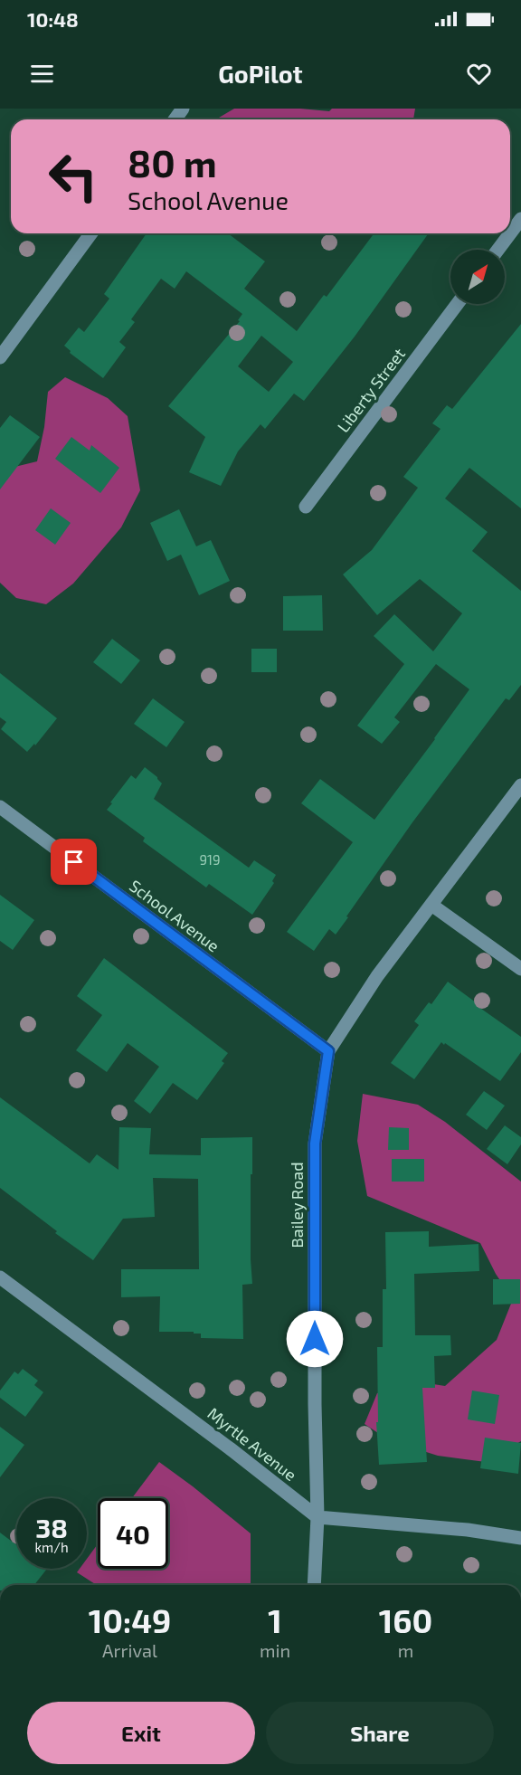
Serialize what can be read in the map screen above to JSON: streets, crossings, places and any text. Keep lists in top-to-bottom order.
{
  "streets": {
    "street": [
      "Liberty Street",
      "School Avenue",
      "Bailey Road",
      "Myrtle Avenue"
    ]
  },
  "crossings": [
    ["School Avenue", "Bailey Road"],
    ["Bailey Road", "Myrtle Avenue"]
  ],
  "house_numbers": ["919"],
  "north": "top right",
  "page": {
    "status": "10:48",
    "header": "GoPilot",
    "turn": ["80 m", "School Avenue"],
    "speed": "38 km/h",
    "limit": "40",
    "eta": [
      "10:49",
      "Arrival",
      "1",
      "min",
      "160",
      "m"
    ],
    "buttons": ["Exit", "Share"]
  }
}
